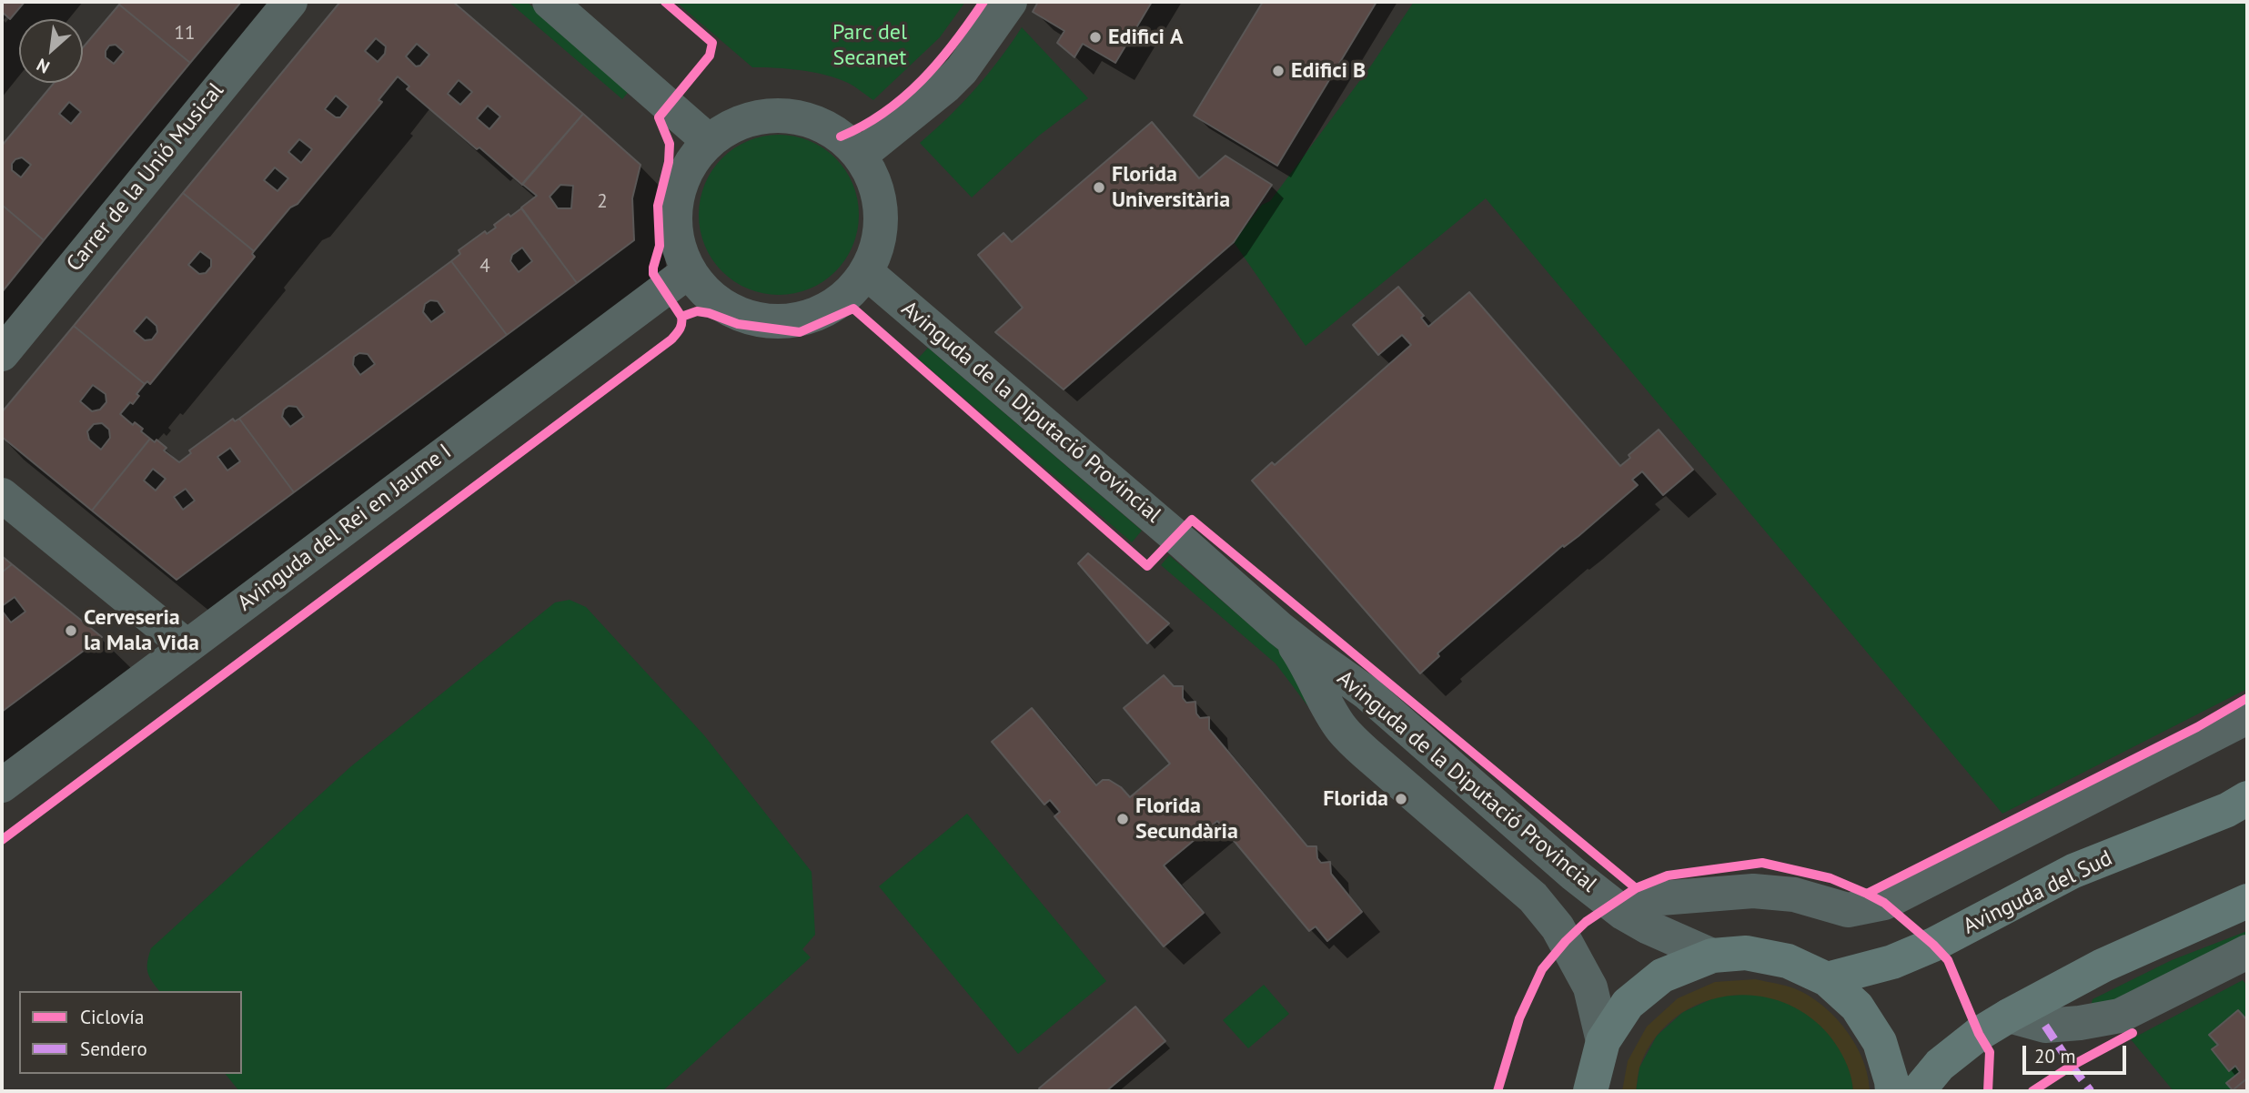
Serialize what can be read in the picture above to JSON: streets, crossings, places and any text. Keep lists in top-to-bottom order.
{
  "streets": {
    "main road": ["Avinguda del Sud"],
    "street": ["Carrer de la Unió Musical", "Avinguda de la Diputació Provincial", "Avinguda del Rei en Jaume I"]
  },
  "crossings": [
    ["Avinguda de la Diputació Provincial", "Avinguda del Rei en Jaume I"]
  ],
  "parks": ["Parc del Secanet"],
  "places": [
    "Edifici A",
    "Edifici B",
    "Florida Universitària",
    "Cerveseria la Mala Vida",
    "Florida",
    "Florida Secundària"
  ],
  "house_numbers": ["11", "2", "4"],
  "legend": ["Ciclovía", "Sendero"],
  "scale_bar": "20 m",
  "north": "bottom left"
}
